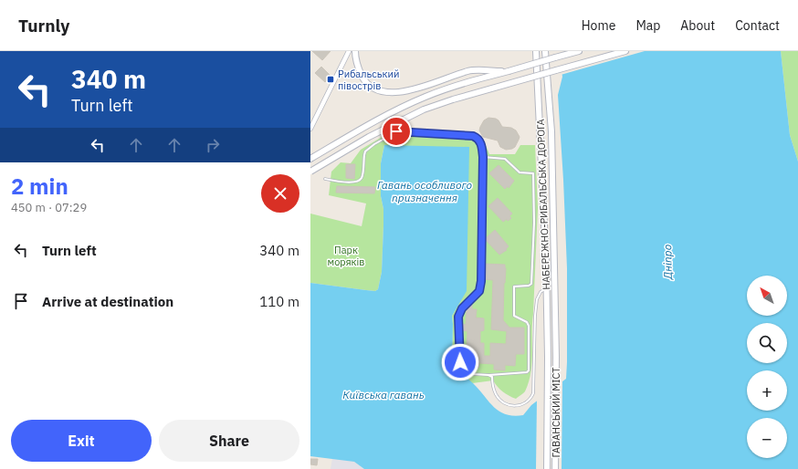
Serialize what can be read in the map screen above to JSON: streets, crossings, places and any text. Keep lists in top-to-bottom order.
{
  "streets": {
    "main road": ["НАБЕРЕЖНО-РИБАЛЬСЬКА ДОРОГА", "ГАВАНСЬКИЙ МІСТ"]
  },
  "crossings": [
    ["НАБЕРЕЖНО-РИБАЛЬСЬКА ДОРОГА", "ГАВАНСЬКИЙ МІСТ"]
  ],
  "water": ["Гавань особливого призначення", "Дніпро", "Київська гавань"],
  "parks": ["Парк моряків"],
  "places": {
    "transit": ["Рибальський півострів"]
  },
  "north": "top left",
  "page": {
    "header": "Turnly",
    "nav": [
      "Home",
      "Map",
      "About",
      "Contact"
    ],
    "turn": ["340 m", "Turn left"],
    "heading": ["2 min", "450 m · 07:29"],
    "list": [
      {
        "name": "Turn left",
        "value": "340 m"
      },
      {
        "name": "Arrive at destination",
        "value": "110 m"
      }
    ],
    "map_buttons": ["+", "−"],
    "buttons": ["Exit", "Share"]
  }
}
